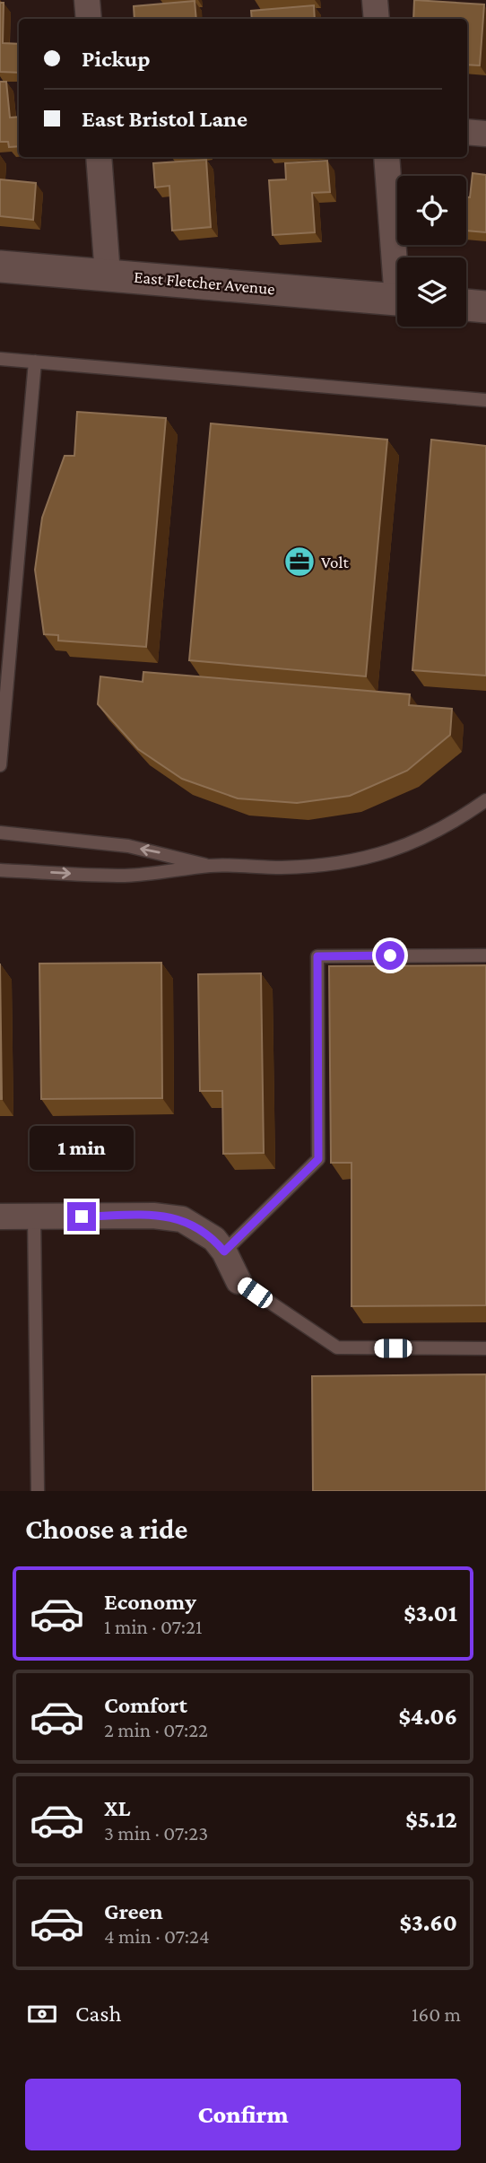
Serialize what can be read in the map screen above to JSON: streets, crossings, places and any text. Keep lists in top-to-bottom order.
{
  "streets": {
    "street": ["East Fletcher Avenue"]
  },
  "places": {
    "office": ["Volt"]
  },
  "page": {
    "banner": ["Pickup", "East Bristol Lane"],
    "bubble": "1 min",
    "heading": "Choose a ride",
    "list": [
      {
        "name": "Economy",
        "note": "1 min · 07:21",
        "value": "$3.01"
      },
      {
        "name": "Comfort",
        "note": "2 min · 07:22",
        "value": "$4.06"
      },
      {
        "name": "XL",
        "note": "3 min · 07:23",
        "value": "$5.12"
      },
      {
        "name": "Green",
        "note": "4 min · 07:24",
        "value": "$3.60"
      }
    ],
    "pay": ["Cash", "160 m"],
    "buttons": "Confirm"
  }
}
